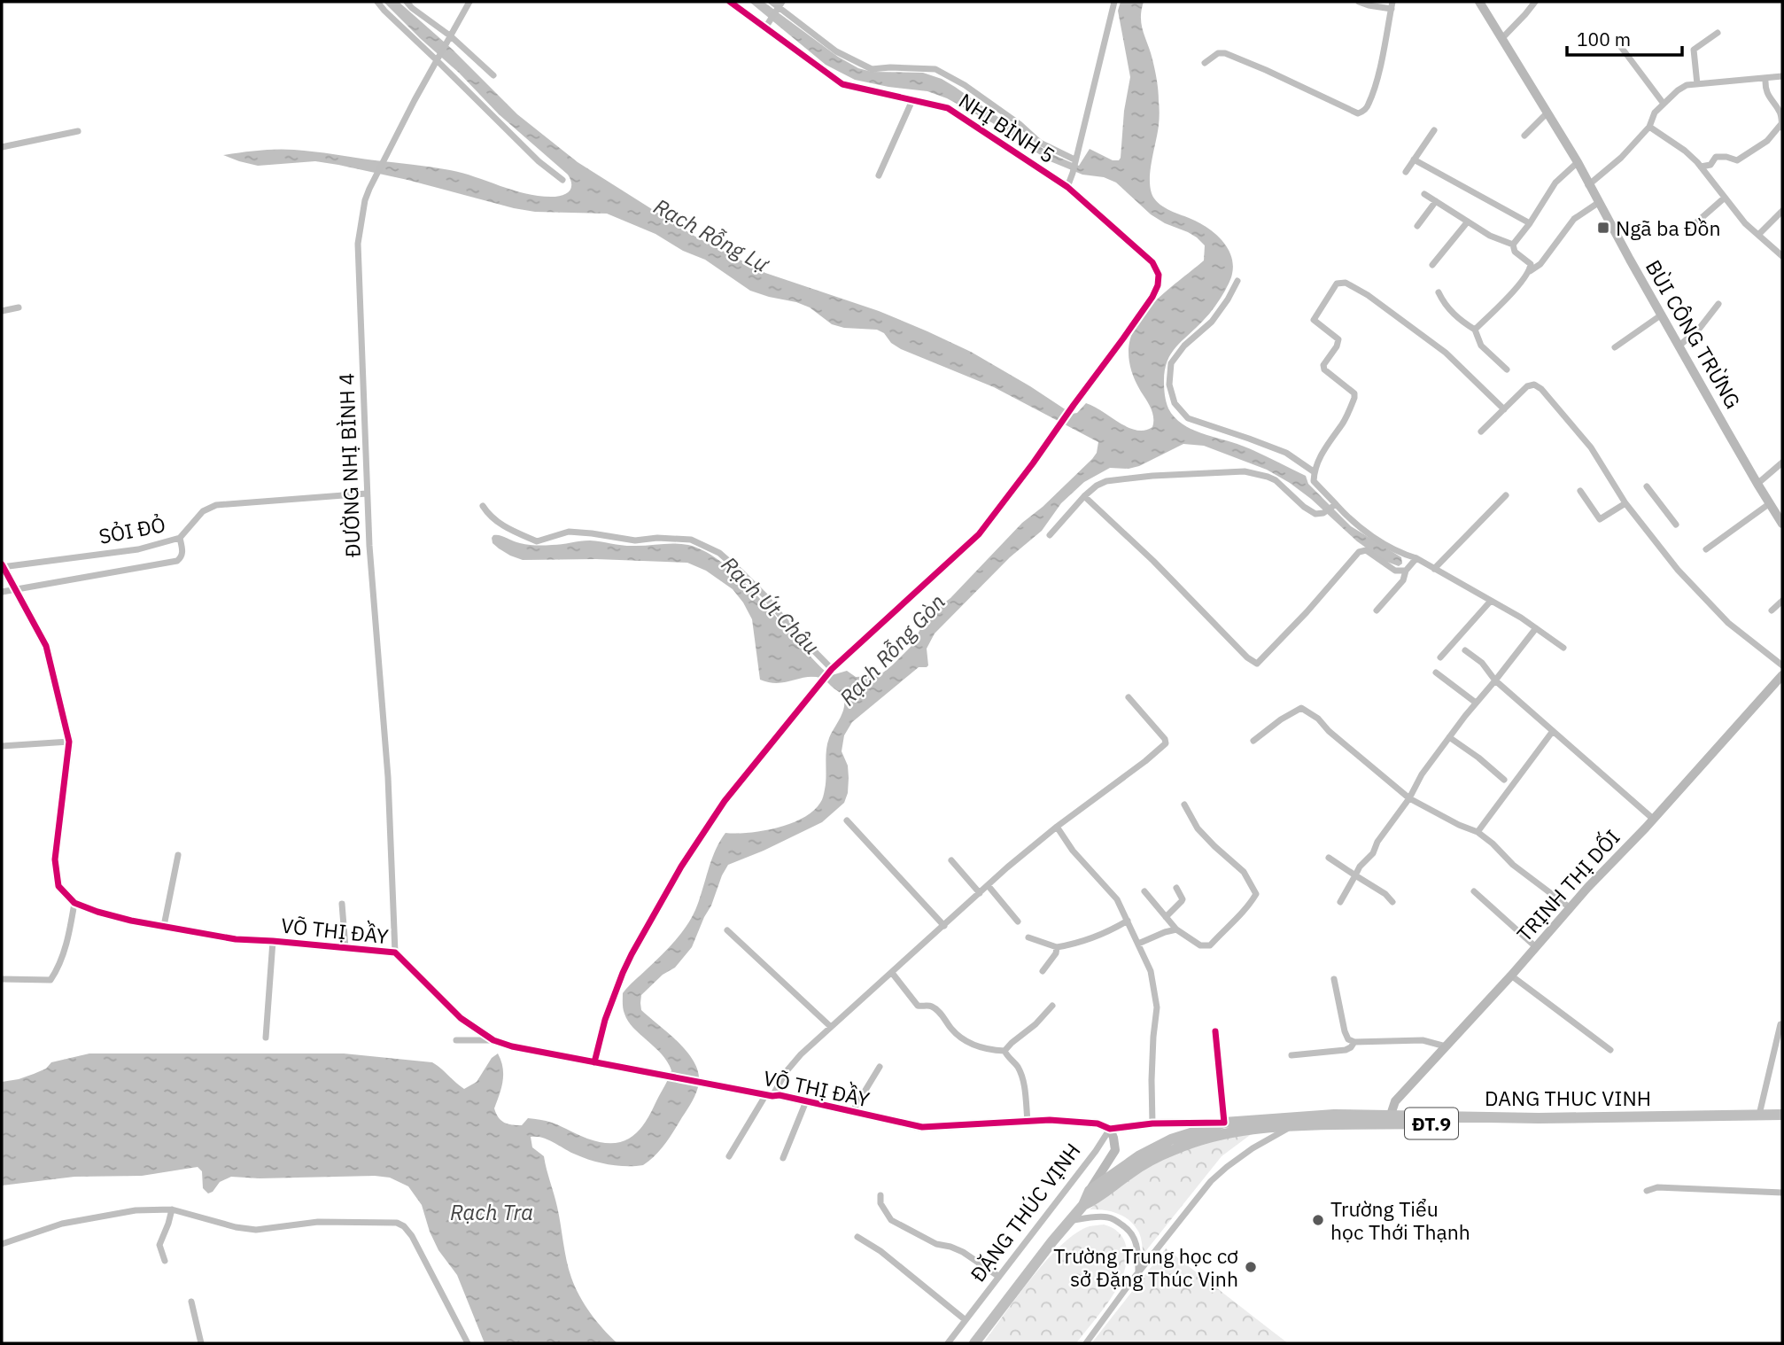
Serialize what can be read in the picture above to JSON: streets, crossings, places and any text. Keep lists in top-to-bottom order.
{
  "streets": {
    "main road": ["DANG THUC VINH", "ĐT.9"],
    "street": [
      "NHỊ BÌNH 5",
      "BÙI CÔNG TRỪNG",
      "ĐƯỜNG NHỊ BÌNH 4",
      "SỎI ĐỎ",
      "TRỊNH THỊ DỐI",
      "VÕ THỊ ĐẦY",
      "ĐẶNG THÚC VỊNH"
    ]
  },
  "crossings": [
    ["ĐƯỜNG NHỊ BÌNH 4", "SỎI ĐỎ"],
    ["ĐƯỜNG NHỊ BÌNH 4", "VÕ THỊ ĐẦY"],
    ["TRỊNH THỊ DỐI", "DANG THUC VINH"],
    ["VÕ THỊ ĐẦY", "DANG THUC VINH"],
    ["VÕ THỊ ĐẦY", "ĐẶNG THÚC VỊNH"],
    ["DANG THUC VINH", "ĐẶNG THÚC VỊNH"]
  ],
  "water": [
    "Rạch Rỗng Lự",
    "Rạch Út Châu",
    "Rạch Rỗng Gòn",
    "Rạch Tra"
  ],
  "places": {
    "transit": ["Ngã ba Đồn"],
    "other": ["Trường Tiểu học Thới Thạnh", "Trường Trung học cơ sở Đặng Thúc Vịnh"]
  },
  "scale_bar": "100 m"
}
